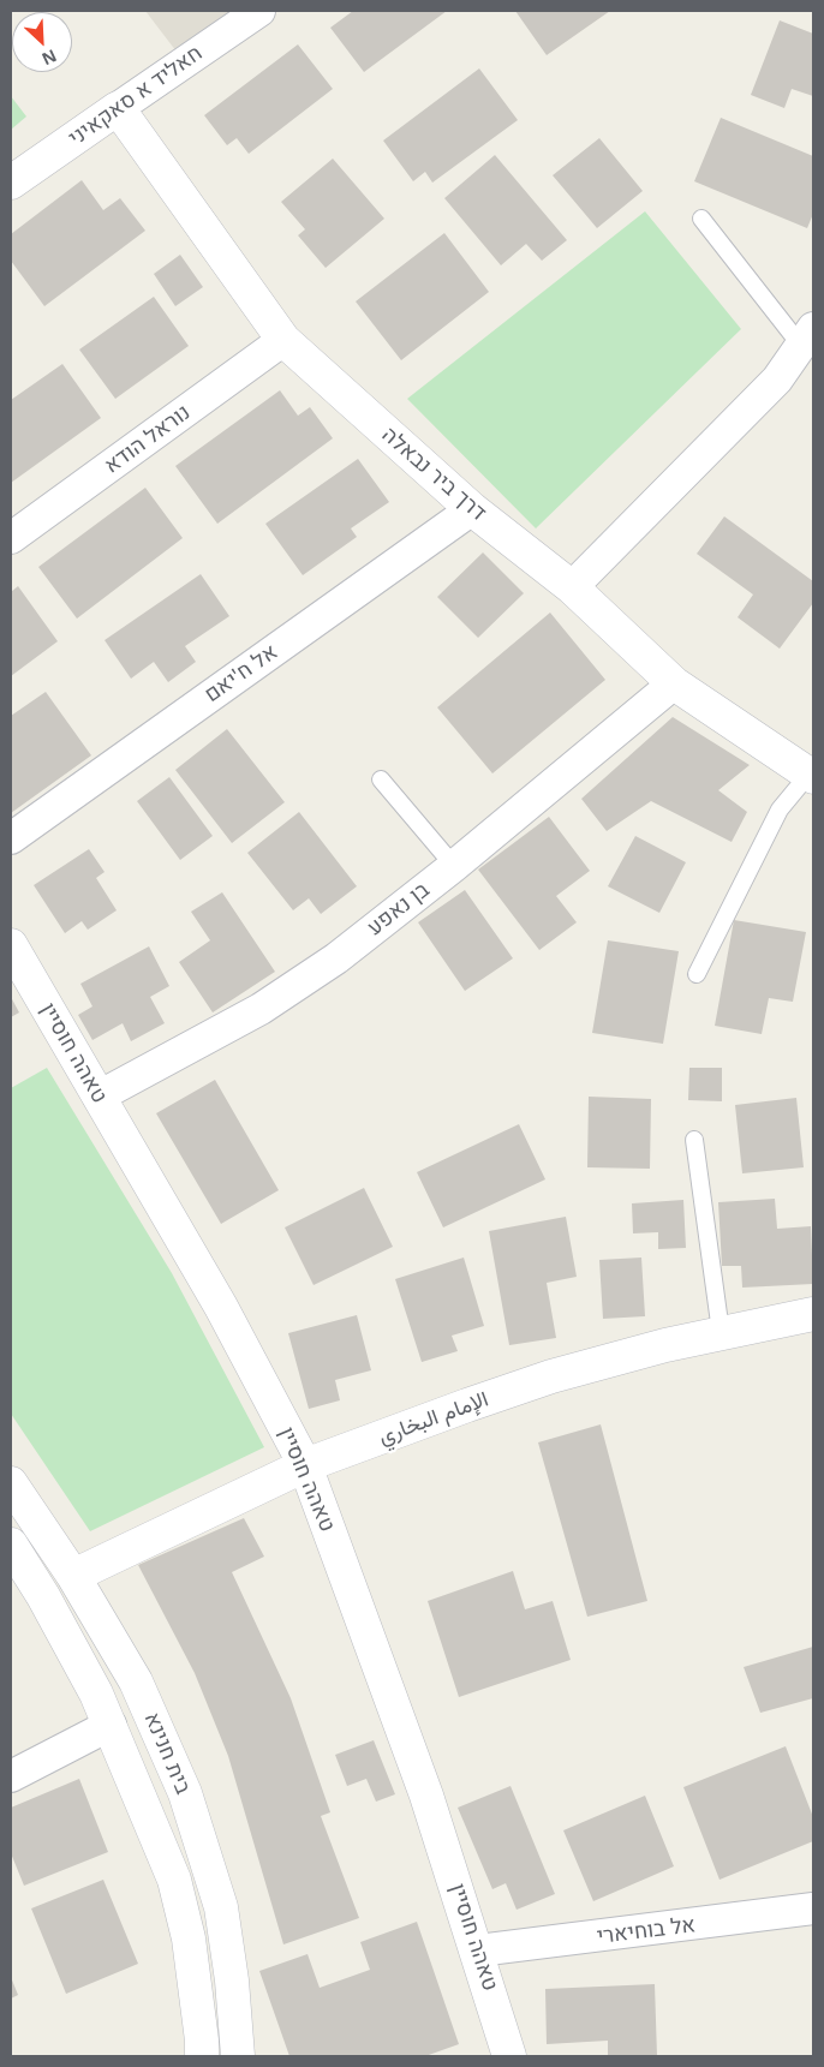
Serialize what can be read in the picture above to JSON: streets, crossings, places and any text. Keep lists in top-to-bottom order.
{
  "streets": {
    "street": [
      "חאליד א סאקאיני",
      "נוראל הודא",
      "דרך ביר נבאלה",
      "אל ח'יאם",
      "בן נאפע",
      "טאהה חוסיין",
      "الإمام البخاري",
      "בית חנינא",
      "אל בוחיארי"
    ]
  },
  "crossings": [
    ["חאליד א סאקאיני", "דרך ביר נבאלה"],
    ["נוראל הודא", "דרך ביר נבאלה"],
    ["דרך ביר נבאלה", "אל ח'יאם"],
    ["דרך ביר נבאלה", "בן נאפע"],
    ["בן נאפע", "טאהה חוסיין"],
    ["טאהה חוסיין", "الإمام البخاري"],
    ["טאהה חוסיין", "אל בוחיארי"],
    ["الإمام البخاري", "בית חנינא"]
  ],
  "north": "bottom right"
}
